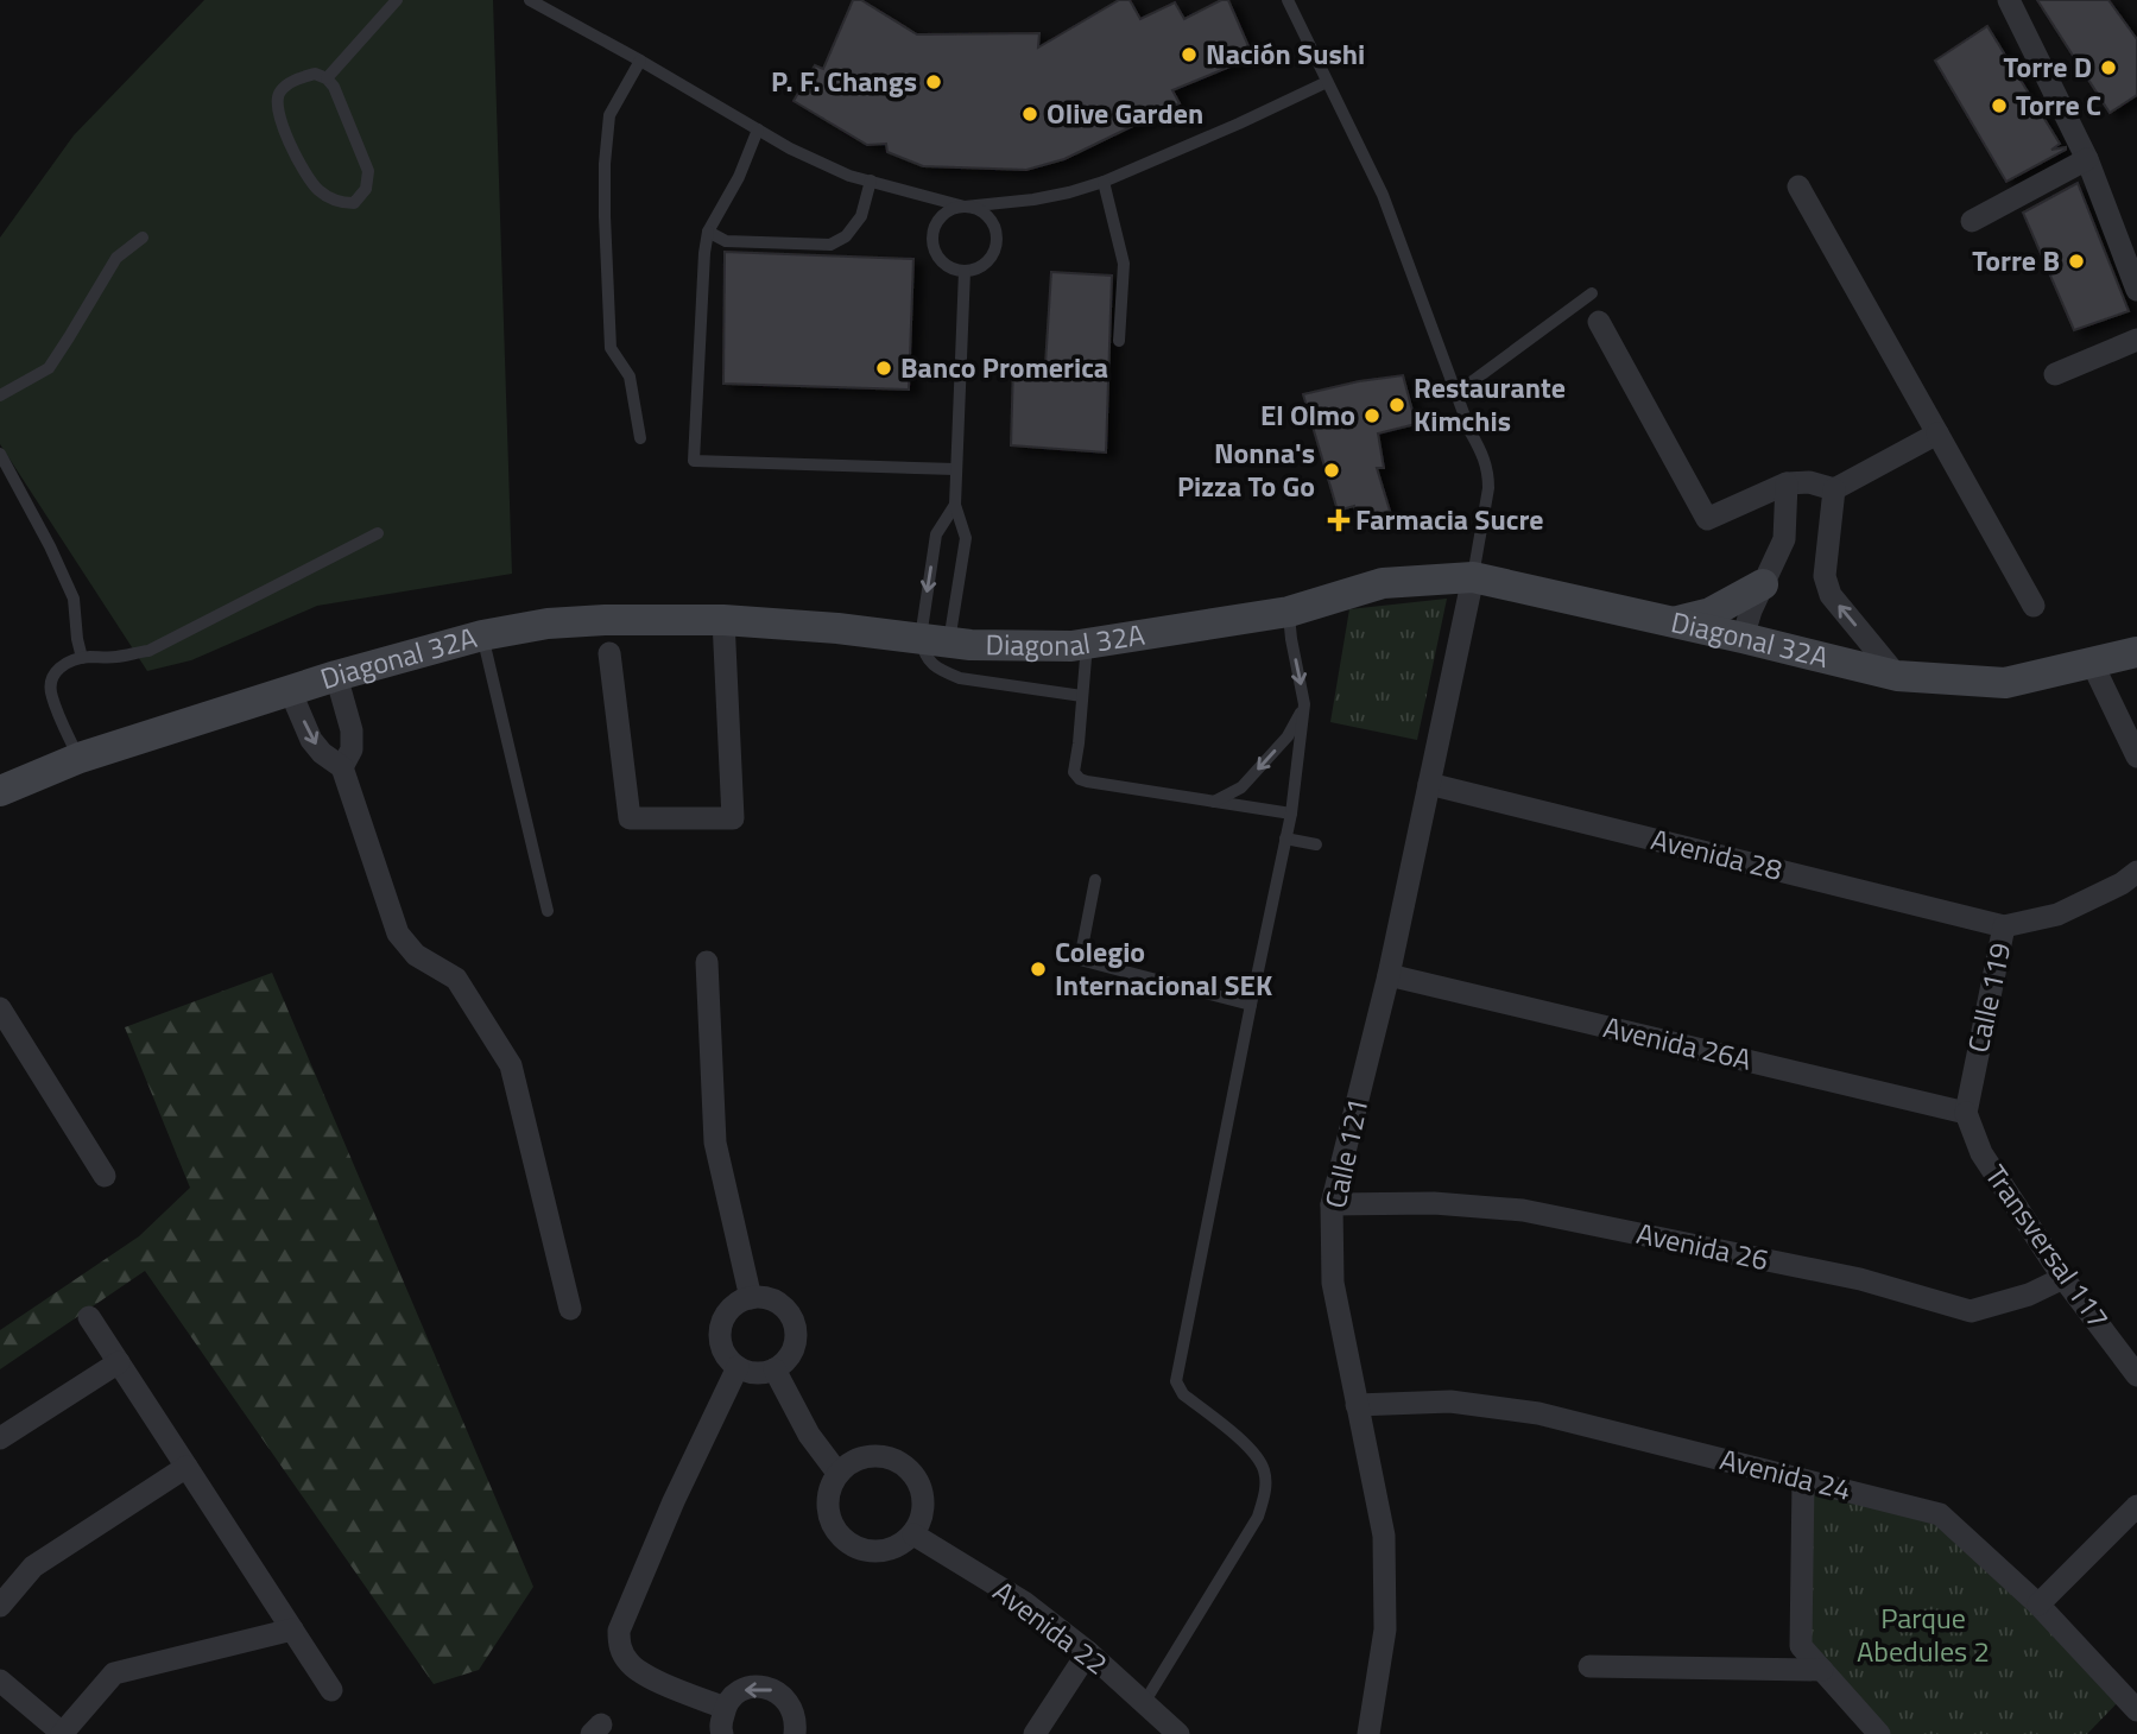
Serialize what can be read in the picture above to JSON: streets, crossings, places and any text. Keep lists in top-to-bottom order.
{
  "streets": {
    "street": [
      "Diagonal 32A",
      "Avenida 28",
      "Calle 119",
      "Avenida 26A",
      "Calle 121",
      "Avenida 26",
      "Transversal 117",
      "Avenida 24",
      "Avenida 22"
    ]
  },
  "crossings": [
    ["Diagonal 32A", "Calle 121"],
    ["Avenida 28", "Calle 119"],
    ["Avenida 28", "Calle 121"],
    ["Calle 119", "Avenida 26A"],
    ["Calle 119", "Transversal 117"],
    ["Avenida 26A", "Calle 121"],
    ["Avenida 26A", "Transversal 117"],
    ["Calle 121", "Avenida 26"],
    ["Calle 121", "Avenida 24"],
    ["Avenida 26", "Transversal 117"]
  ],
  "parks": ["Parque Abedules 2"],
  "places": {
    "other": [
      "Nación Sushi",
      "Torre D",
      "P. F. Changs",
      "Torre C",
      "Olive Garden",
      "Torre B",
      "Banco Promerica",
      "Restaurante Kimchis",
      "El Olmo",
      "Nonna's Pizza To Go",
      "Colegio Internacional SEK"
    ],
    "health": ["Farmacia Sucre"]
  }
}
